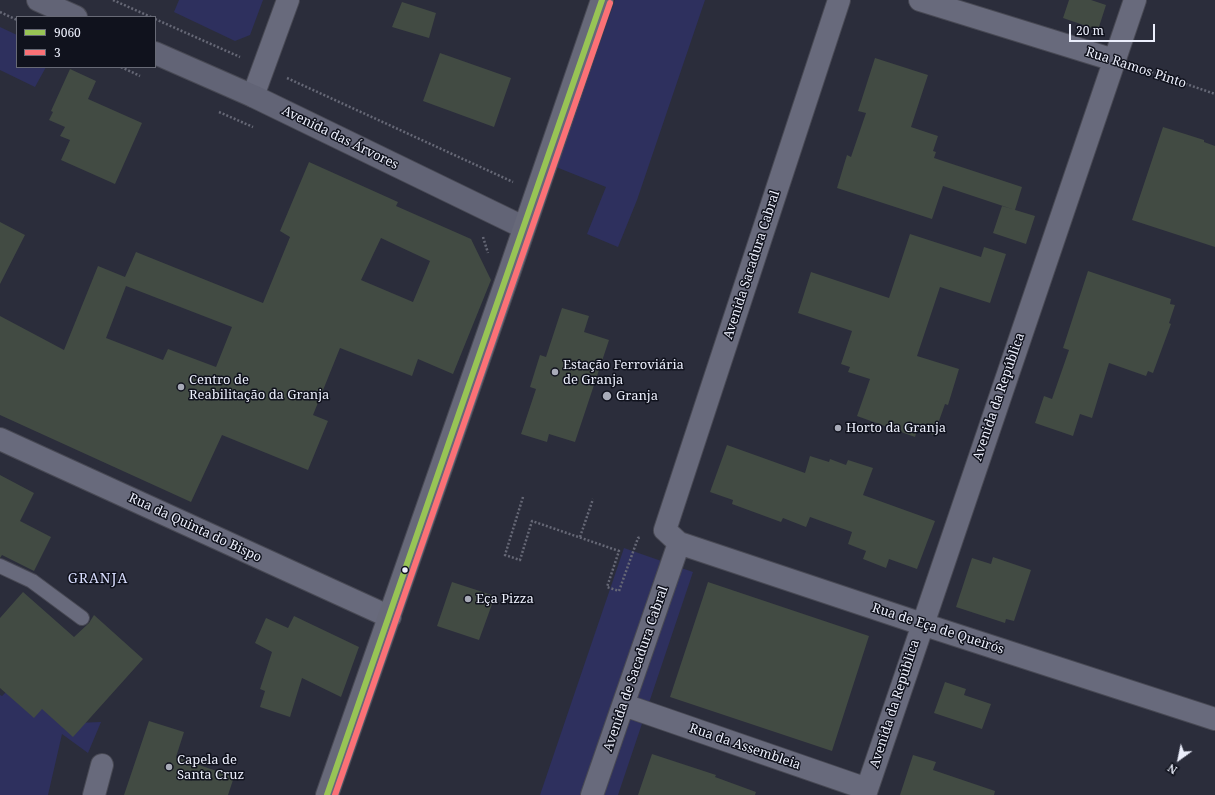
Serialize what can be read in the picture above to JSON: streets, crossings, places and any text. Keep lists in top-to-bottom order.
{
  "streets": {
    "main road": ["Avenida das Árvores"],
    "street": [
      "Rua Ramos Pinto",
      "Avenida Sacadura Cabral",
      "Avenida da República",
      "Rua da Quinta do Bispo",
      "Rua de Eça de Queirós",
      "Avenida de Sacadura Cabral",
      "Rua da Assembleia"
    ]
  },
  "crossings": [
    ["Rua Ramos Pinto", "Avenida da República"],
    ["Avenida Sacadura Cabral", "Rua de Eça de Queirós"],
    ["Avenida Sacadura Cabral", "Avenida de Sacadura Cabral"],
    ["Avenida da República", "Rua de Eça de Queirós"],
    ["Avenida da República", "Rua da Assembleia"],
    ["Rua de Eça de Queirós", "Avenida de Sacadura Cabral"],
    ["Avenida de Sacadura Cabral", "Rua da Assembleia"]
  ],
  "districts": ["GRANJA"],
  "places": [
    "Estação Ferroviária de Granja",
    "Centro de Reabilitação da Granja",
    "Granja",
    "Horto da Granja",
    "Eça Pizza",
    "Capela de Santa Cruz"
  ],
  "lines": ["transit line 9060", "transit line 3"],
  "legend": ["9060", "3"],
  "scale_bar": "20 m",
  "north": "bottom left"
}
